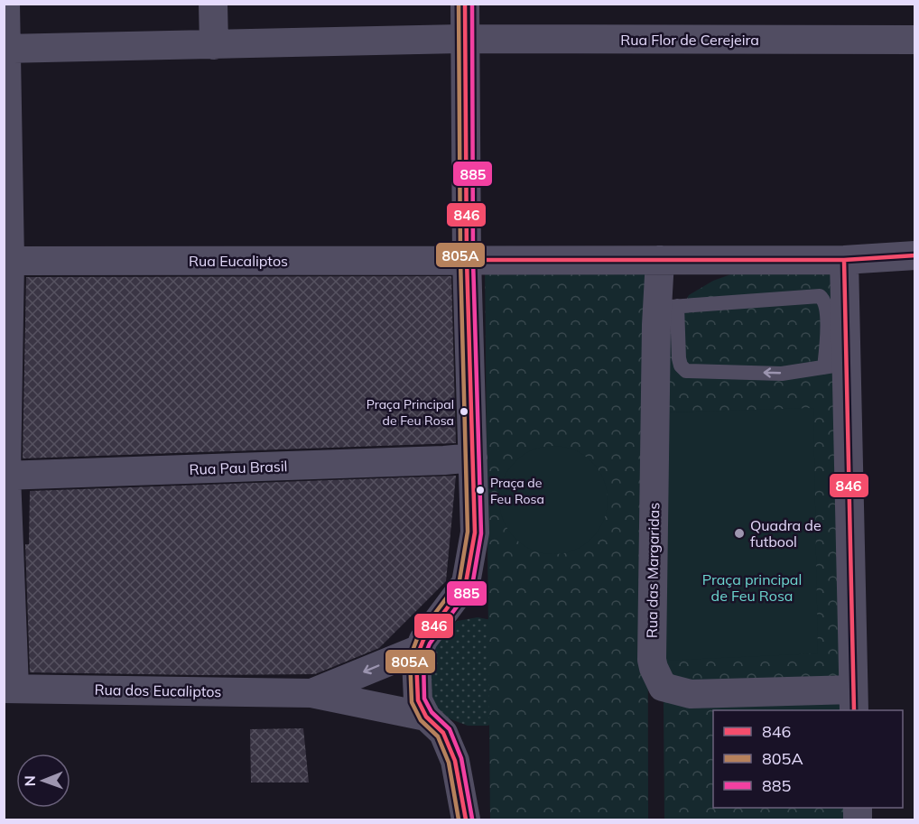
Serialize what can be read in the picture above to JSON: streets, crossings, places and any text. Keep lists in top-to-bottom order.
{
  "streets": {
    "street": [
      "Rua Flor de Cerejeira",
      "Rua Eucaliptos",
      "Rua Pau Brasil",
      "Rua das Margaridas",
      "Rua dos Eucaliptos"
    ]
  },
  "crossings": [
    ["Rua Eucaliptos", "Rua das Margaridas"]
  ],
  "parks": ["Praça principal de Feu Rosa"],
  "places": ["Praça Principal de Feu Rosa", "Praça de Feu Rosa", "Quadra de futbool"],
  "lines": ["transit line 846", "transit line 805A", "transit line 885"],
  "legend": ["846", "805A", "885"],
  "north": "left"
}
